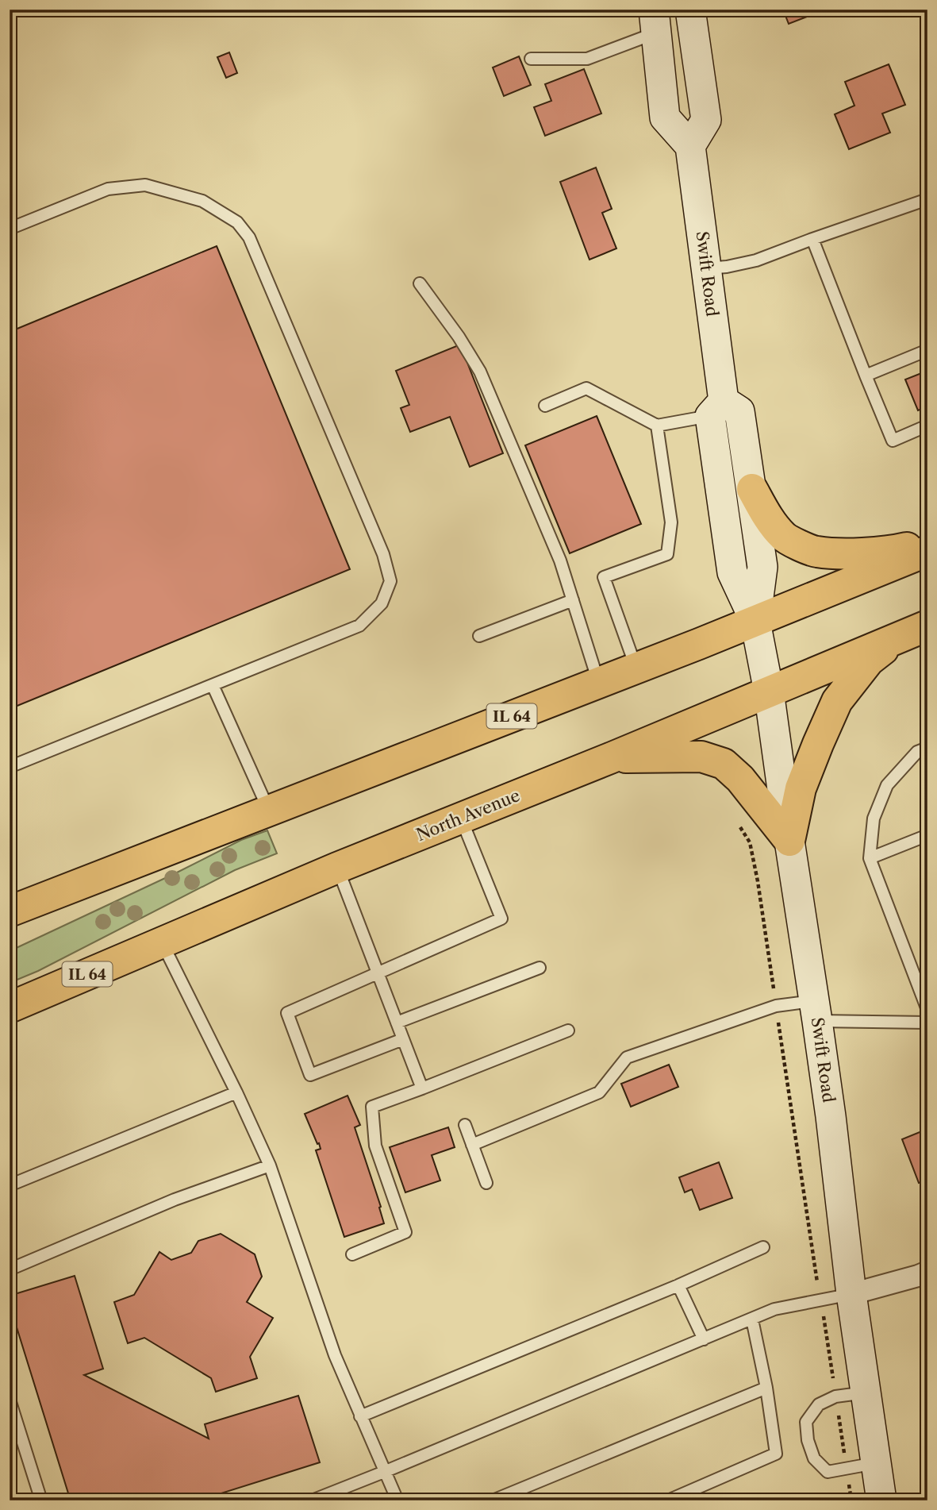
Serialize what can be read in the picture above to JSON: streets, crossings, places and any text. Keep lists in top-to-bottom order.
{
  "streets": {
    "main road": ["IL 64", "North Avenue"],
    "street": ["Swift Road"]
  },
  "crossings": [
    ["Swift Road", "IL 64"],
    ["Swift Road", "North Avenue"]
  ]
}
